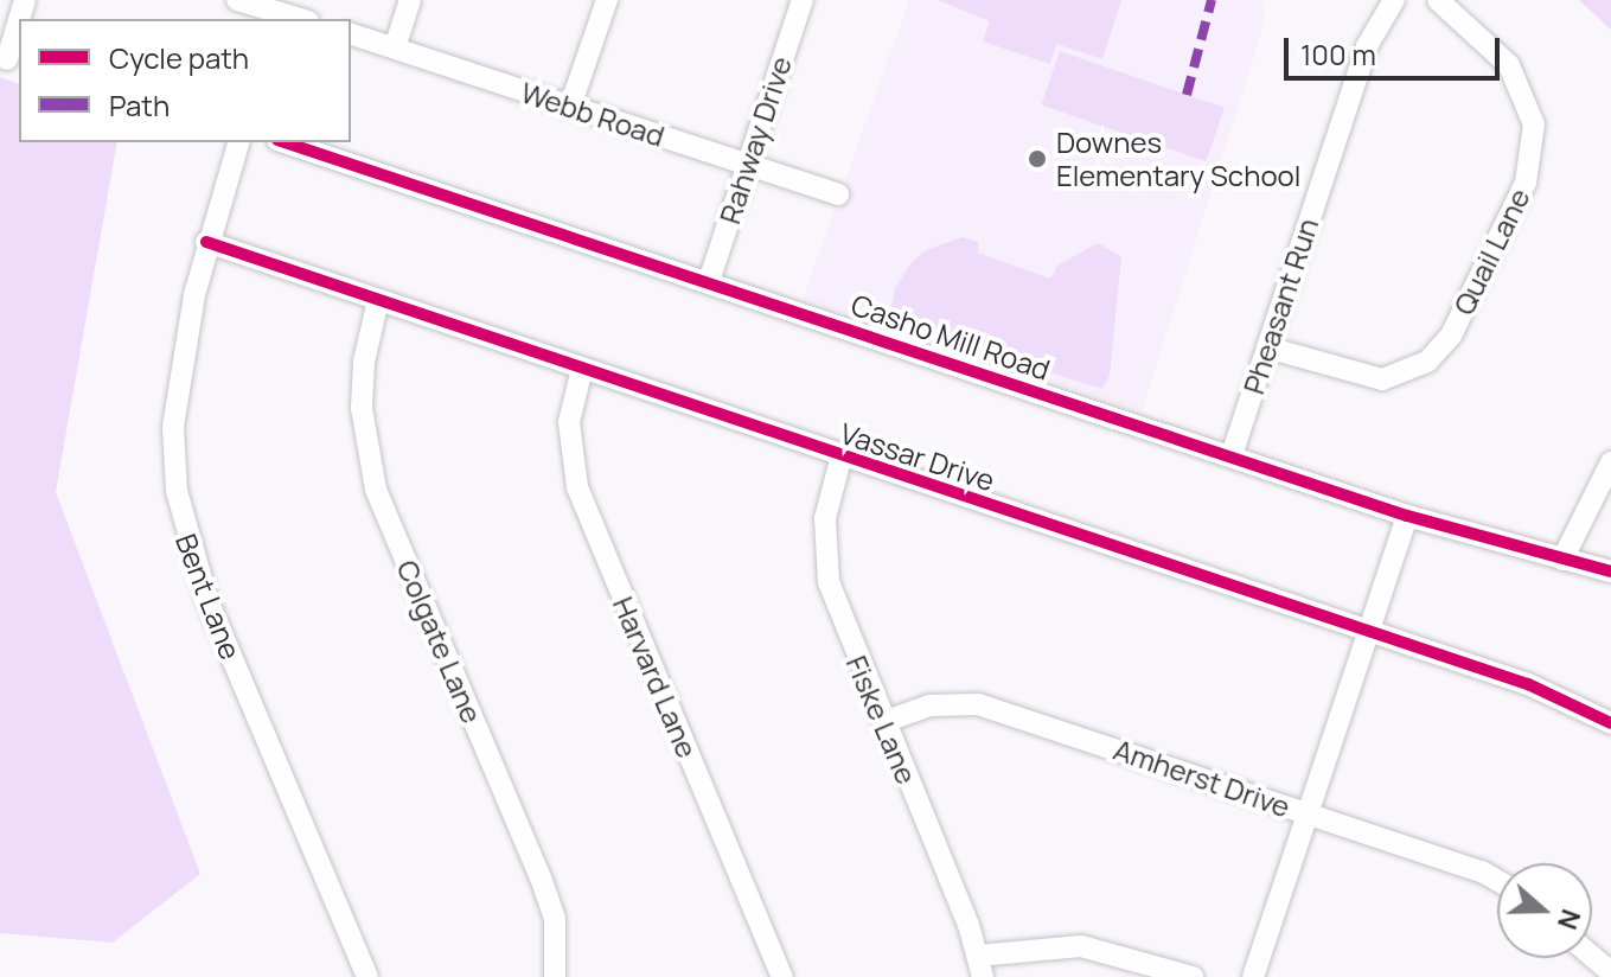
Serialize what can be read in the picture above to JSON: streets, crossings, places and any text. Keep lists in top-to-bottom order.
{
  "streets": {
    "street": [
      "Webb Road",
      "Rahway Drive",
      "Quail Lane",
      "Pheasant Run",
      "Casho Mill Road",
      "Vassar Drive",
      "Bent Lane",
      "Colgate Lane",
      "Harvard Lane",
      "Fiske Lane",
      "Amherst Drive"
    ]
  },
  "crossings": [
    ["Webb Road", "Rahway Drive"],
    ["Rahway Drive", "Casho Mill Road"],
    ["Quail Lane", "Pheasant Run"],
    ["Pheasant Run", "Casho Mill Road"],
    ["Vassar Drive", "Bent Lane"],
    ["Vassar Drive", "Colgate Lane"],
    ["Vassar Drive", "Harvard Lane"],
    ["Vassar Drive", "Fiske Lane"],
    ["Fiske Lane", "Amherst Drive"]
  ],
  "places": ["Downes Elementary School"],
  "legend": ["Cycle path", "Path"],
  "scale_bar": "100 m",
  "north": "right"
}
